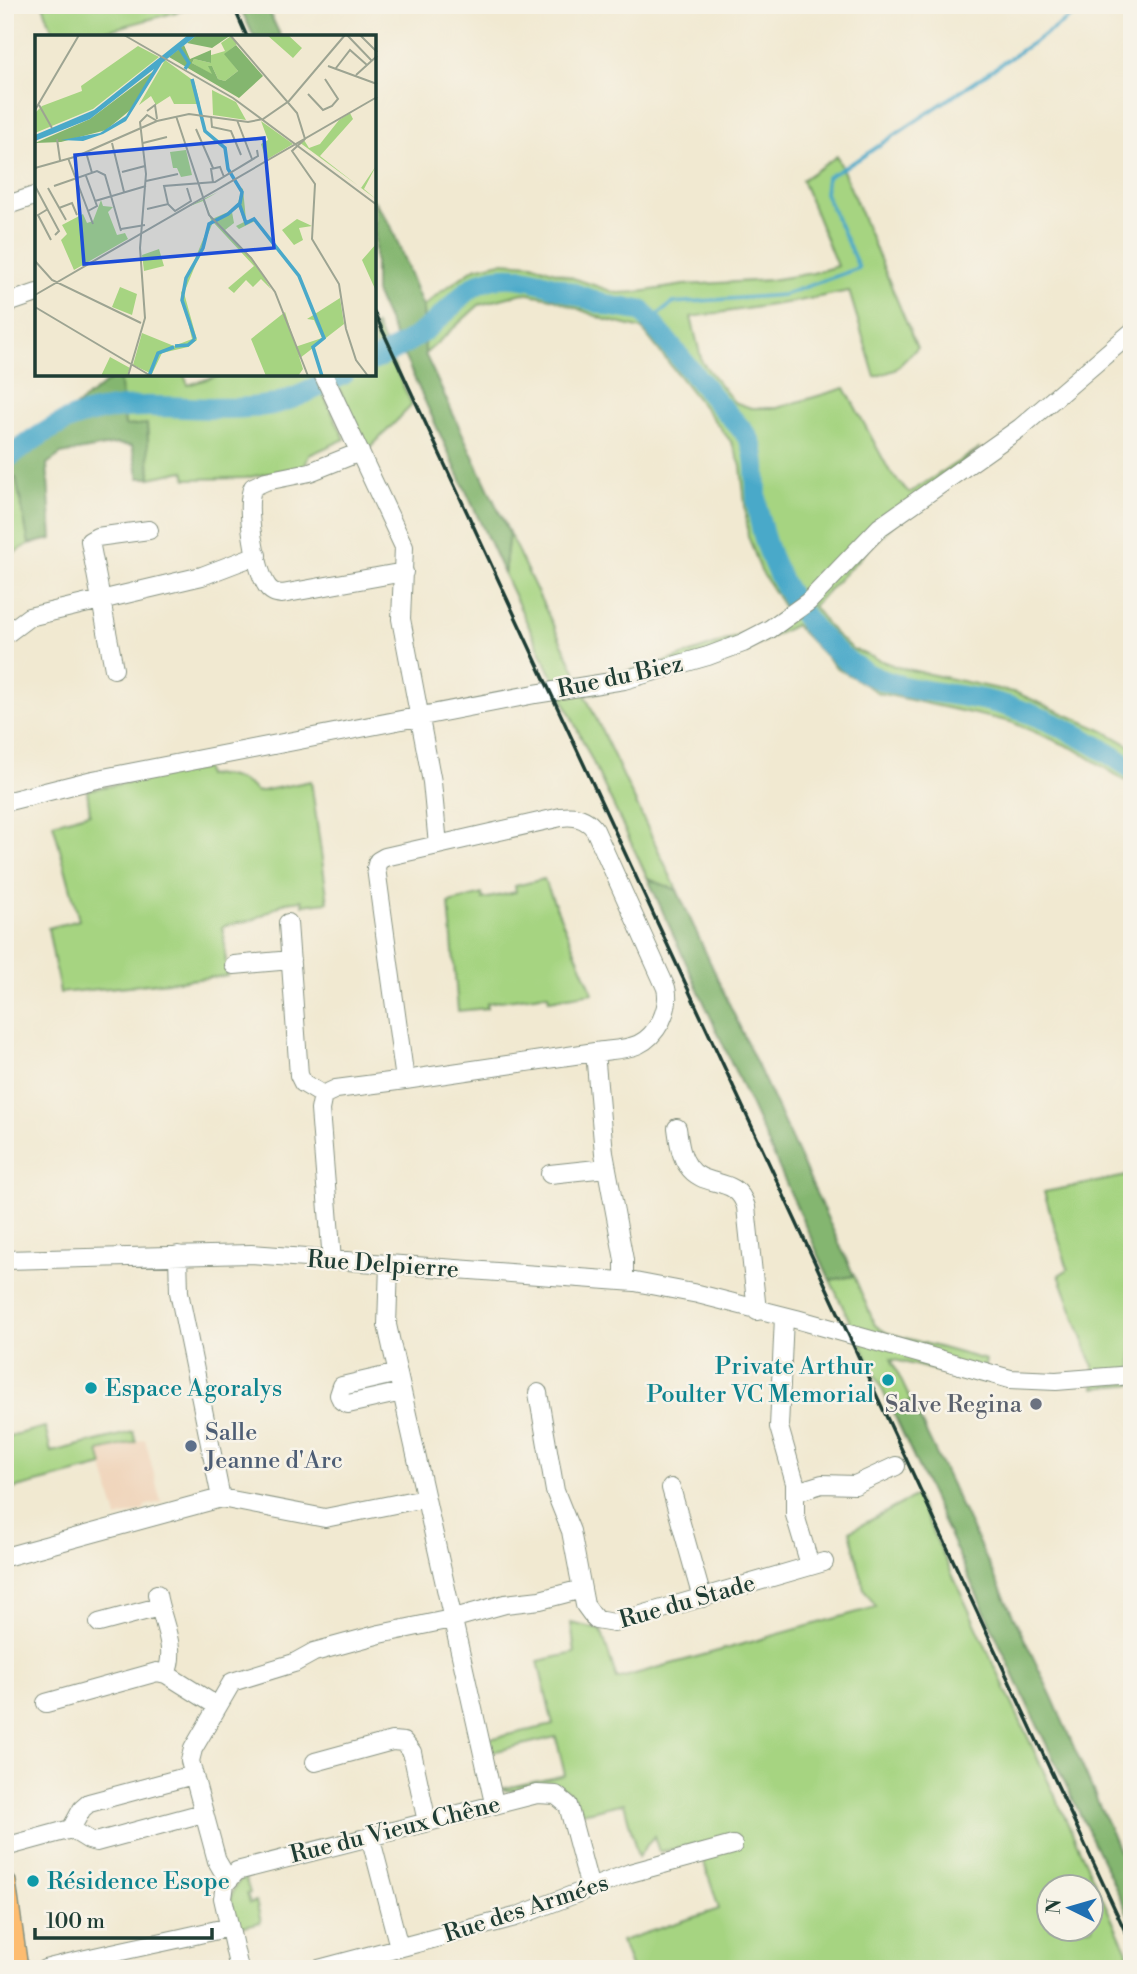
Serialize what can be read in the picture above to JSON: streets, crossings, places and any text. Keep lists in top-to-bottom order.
{
  "streets": {
    "street": [
      "Rue du Biez",
      "Rue Delpierre",
      "Rue du Stade",
      "Rue du Vieux Chêne",
      "Rue des Armées"
    ]
  },
  "crossings": [
    ["Rue Delpierre", "Rue du Stade"],
    ["Rue du Vieux Chêne", "Rue des Armées"]
  ],
  "places": [
    "Private Arthur Poulter VC Memorial",
    "Espace Agoralys",
    "Salve Regina",
    "Salle Jeanne d'Arc",
    "Résidence Esope"
  ],
  "scale_bar": "100 m",
  "north": "left"
}
